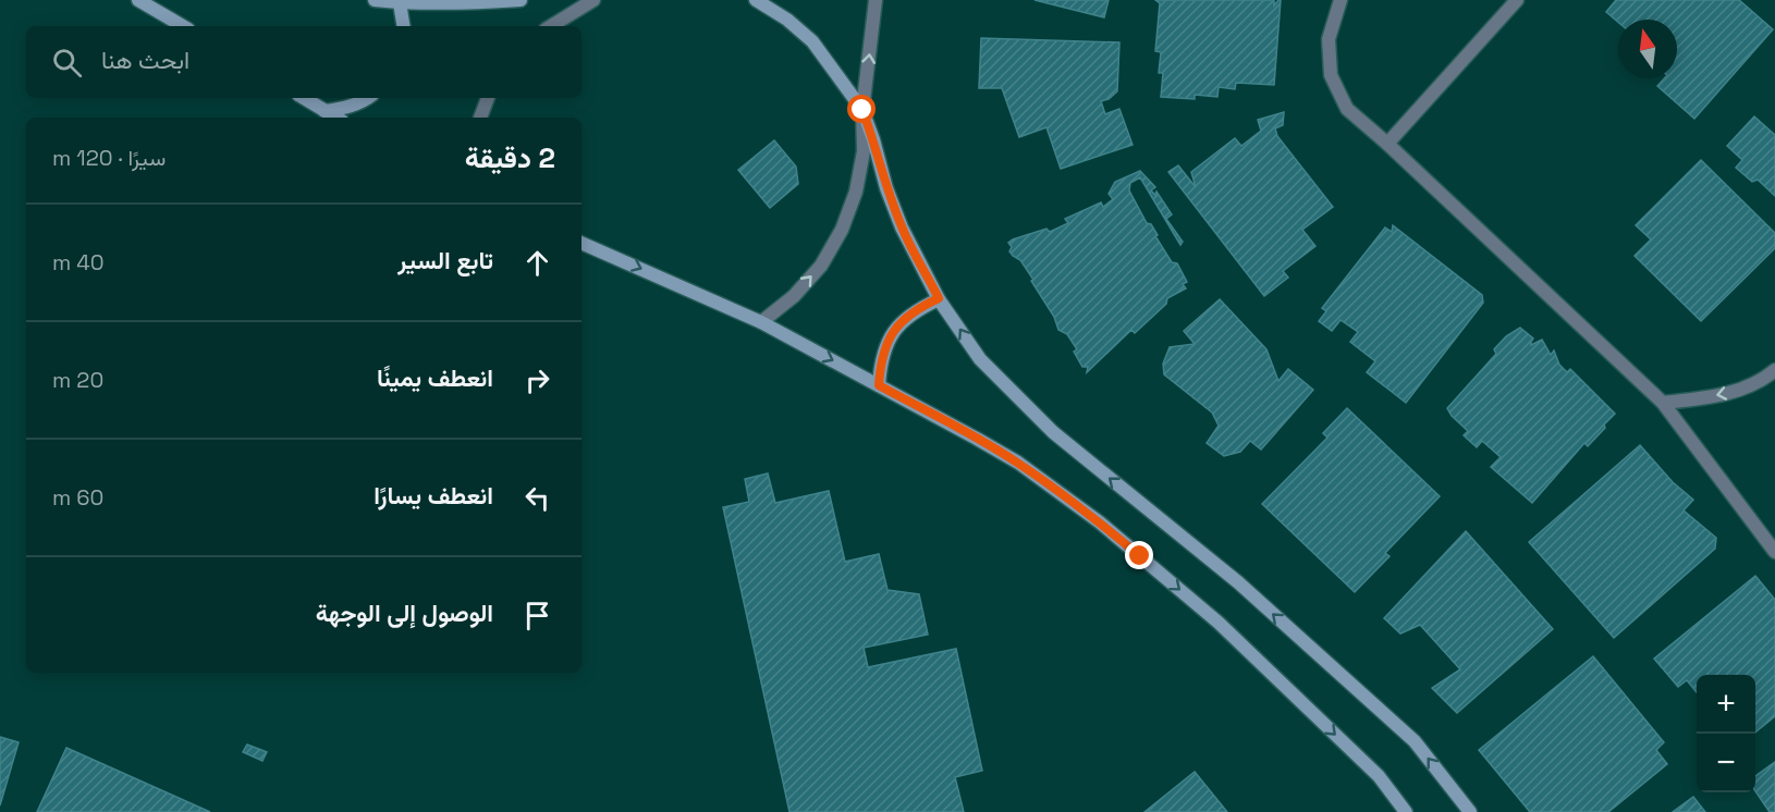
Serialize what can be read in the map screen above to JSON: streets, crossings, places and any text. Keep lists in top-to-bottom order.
{
  "north": "top",
  "page": {
    "search": "ابحث هنا",
    "heading": ["2 دقيقة", "سيرًا · 120 m"],
    "list": [
      ["تابع السير", "40 m"],
      ["انعطف يمينًا", "20 m"],
      ["انعطف يسارًا", "60 m"],
      "الوصول إلى الوجهة"
    ],
    "map_buttons": ["+", "−"]
  }
}
